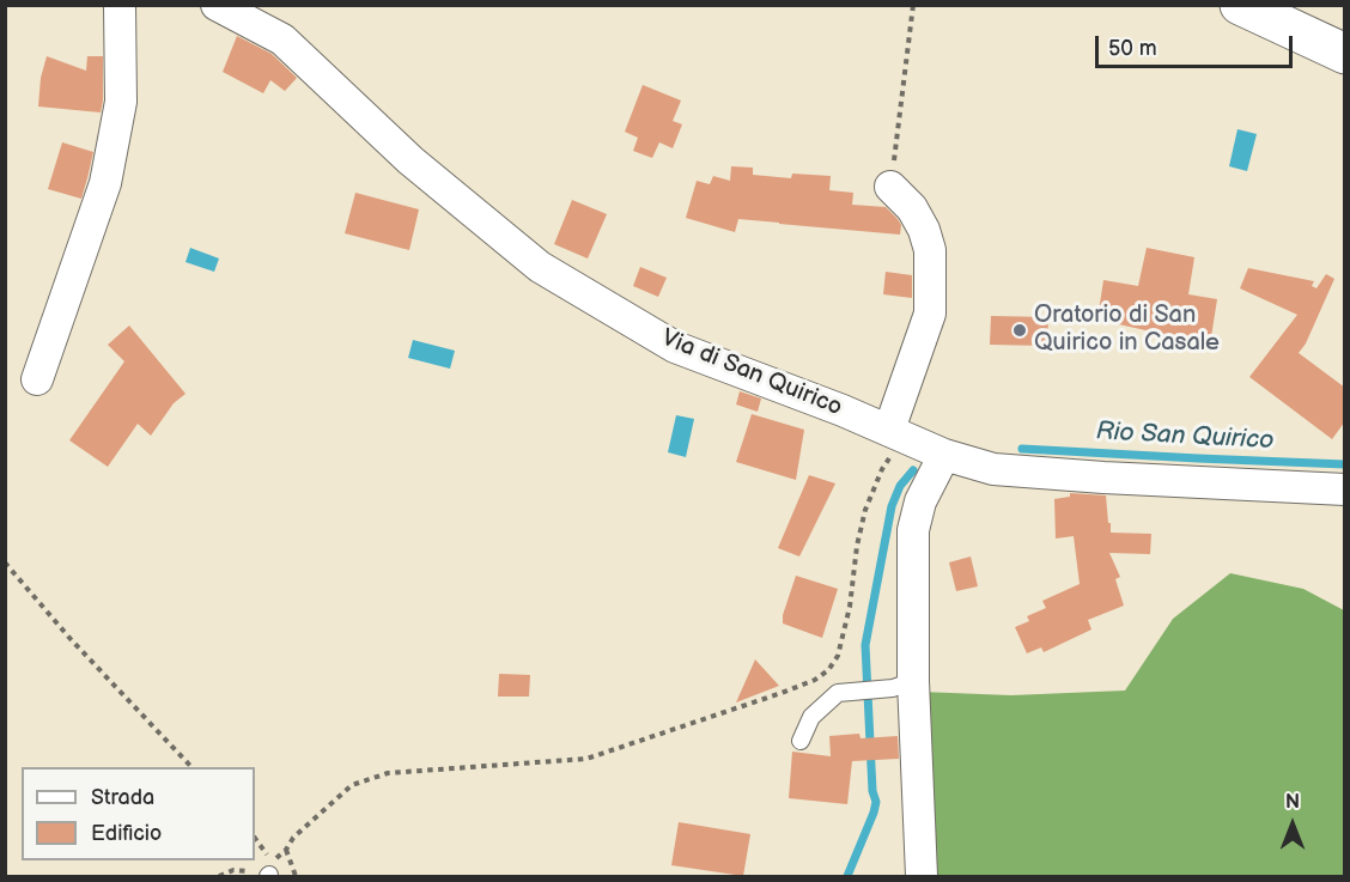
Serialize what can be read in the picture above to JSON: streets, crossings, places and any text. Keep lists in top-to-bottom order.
{
  "streets": {
    "street": ["Via di San Quirico"]
  },
  "water": ["Rio San Quirico"],
  "places": ["Oratorio di San Quirico in Casale"],
  "legend": ["Strada", "Edificio"],
  "scale_bar": "50 m",
  "north": "top"
}
